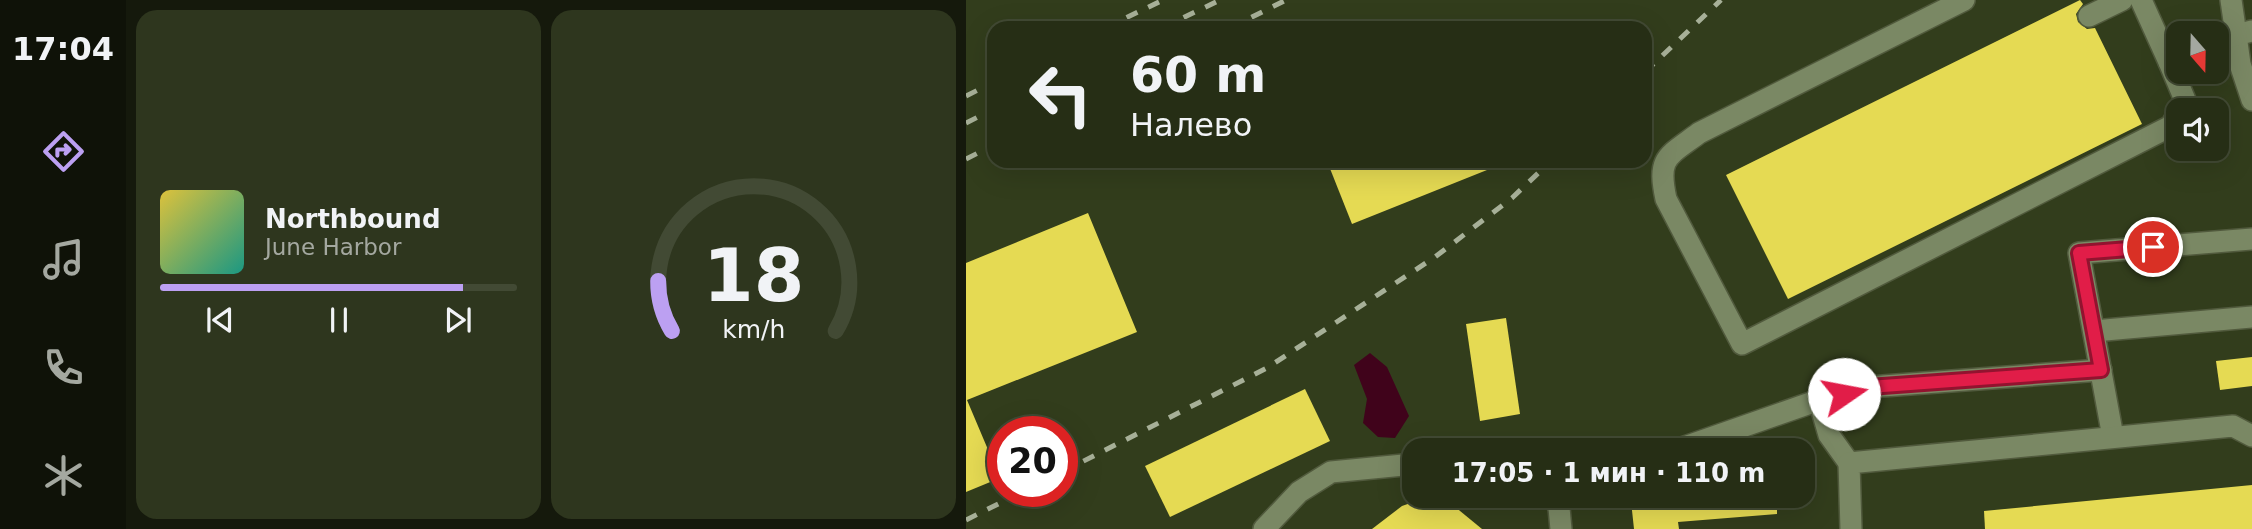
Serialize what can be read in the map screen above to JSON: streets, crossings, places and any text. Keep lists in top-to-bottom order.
{
  "north": "bottom",
  "page": {
    "tabs": "17:04",
    "turn": ["60 m", "Налево"],
    "song": ["Northbound", "June Harbor"],
    "limit": "20",
    "trip": "17:05 · 1 мин · 110 m",
    "gauge": ["18", "km/h"]
  }
}
